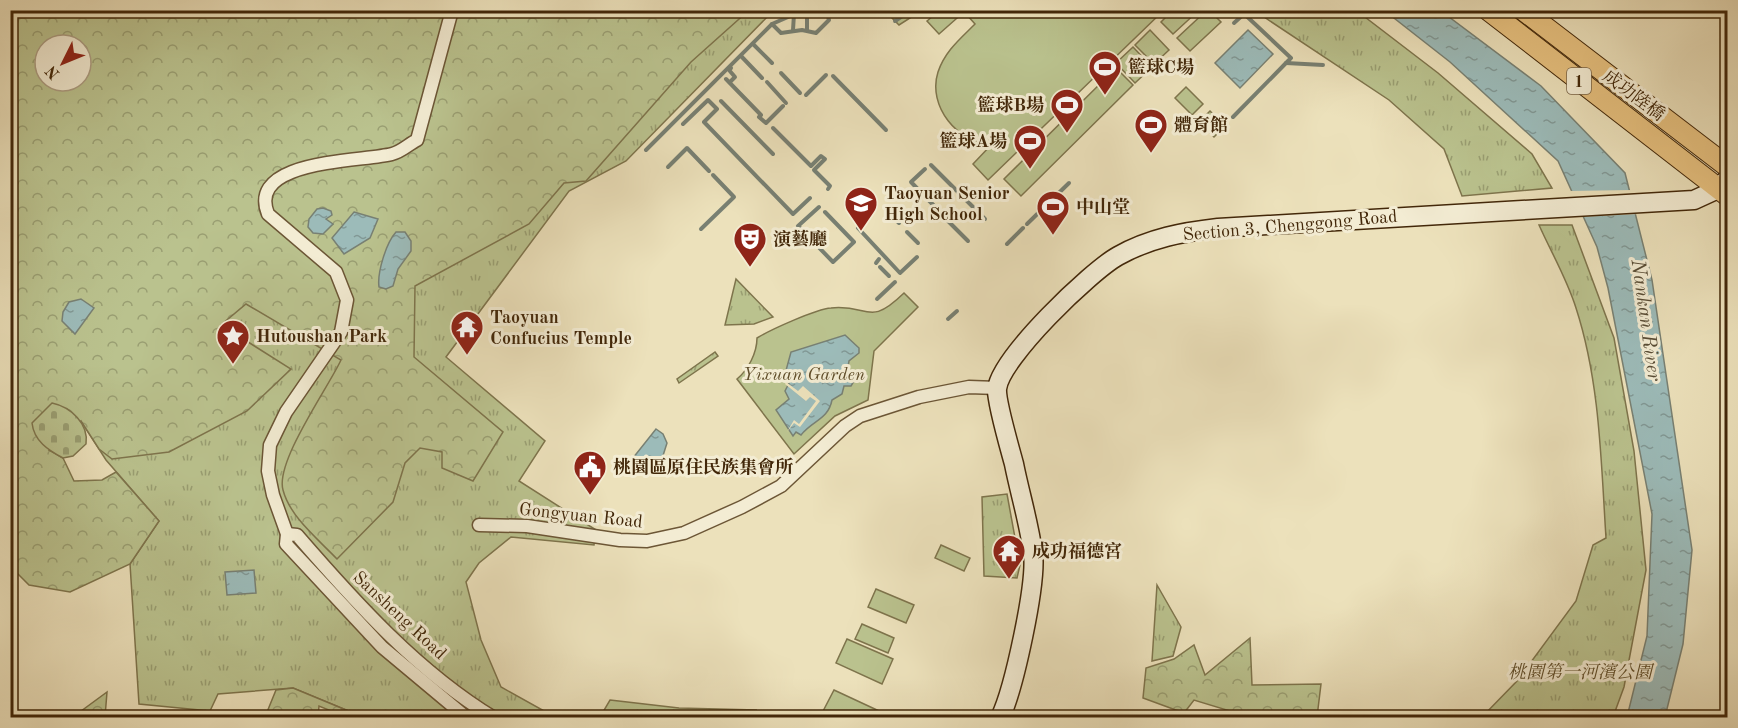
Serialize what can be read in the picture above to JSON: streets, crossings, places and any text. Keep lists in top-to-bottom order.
{
  "streets": {
    "main road": ["1", "成功陸橋"],
    "street": ["Section 3, Chenggong Road", "Gongyuan Road", "Sansheng Road"]
  },
  "crossings": [
    ["成功陸橋", "Section 3, Chenggong Road"],
    ["Section 3, Chenggong Road", "Gongyuan Road"]
  ],
  "water": ["Nankan River"],
  "parks": ["Yixuan Garden", "桃園第一河濱公園"],
  "places": {
    "sports": [
      "籃球C場",
      "籃球B場",
      "體育館",
      "籃球A場",
      "中山堂"
    ],
    "school or university": ["Taoyuan Senior High School"],
    "theatre": ["演藝廳"],
    "temple": ["Taoyuan Confucius Temple", "成功福德宮"],
    "place": ["Hutoushan Park"],
    "public building": ["桃園區原住民族集會所"]
  },
  "north": "bottom left"
}
